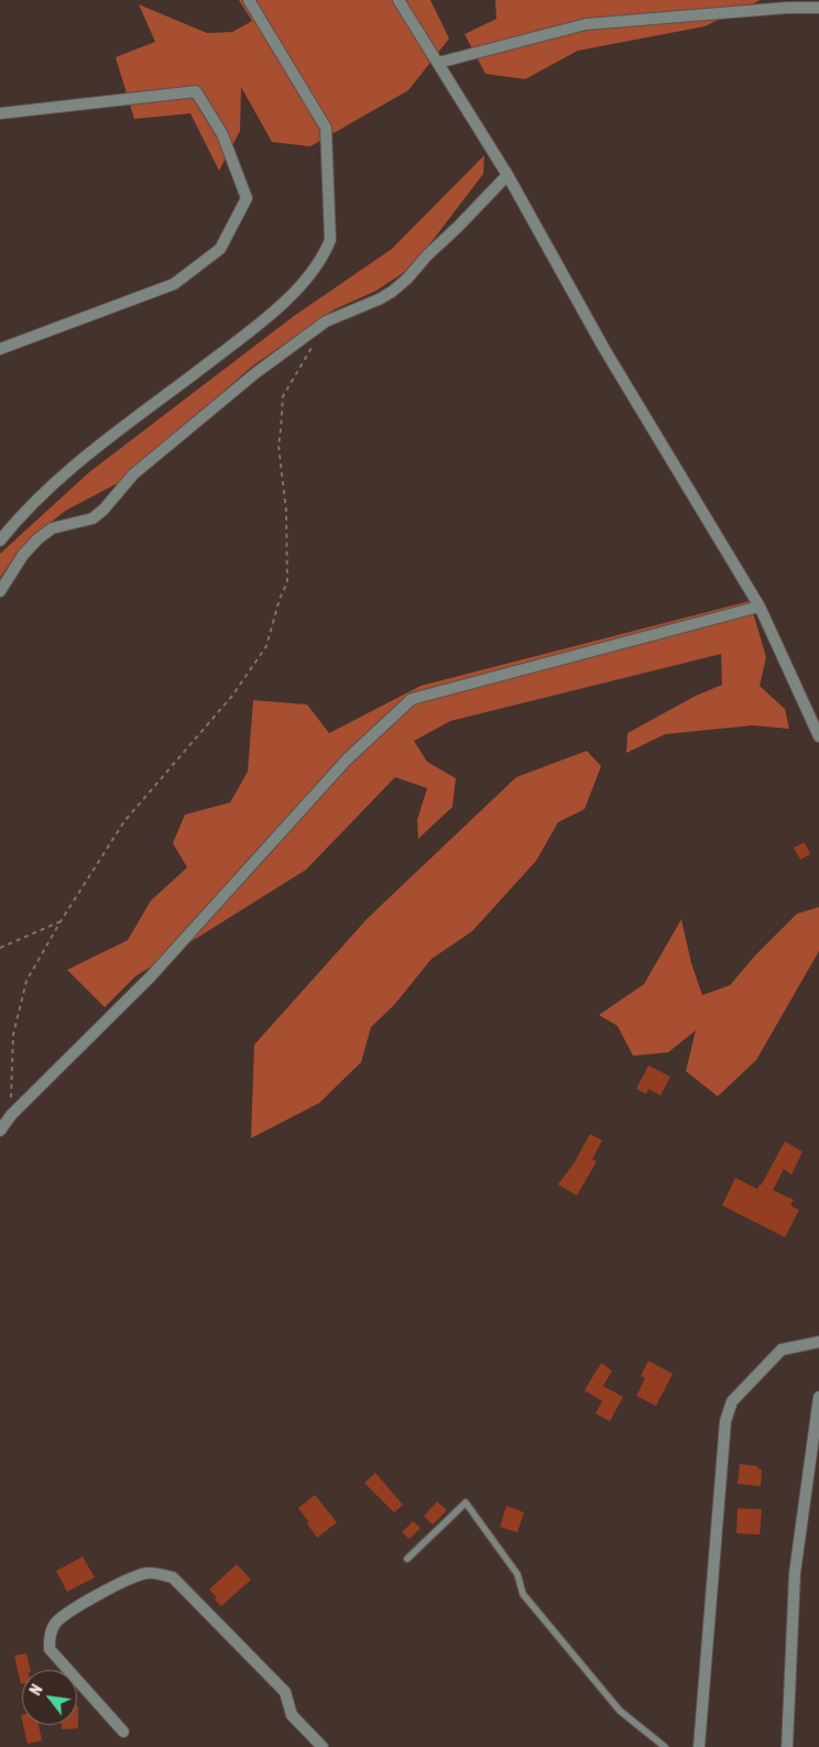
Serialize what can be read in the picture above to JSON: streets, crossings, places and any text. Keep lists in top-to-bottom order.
{
  "north": "top left"
}
